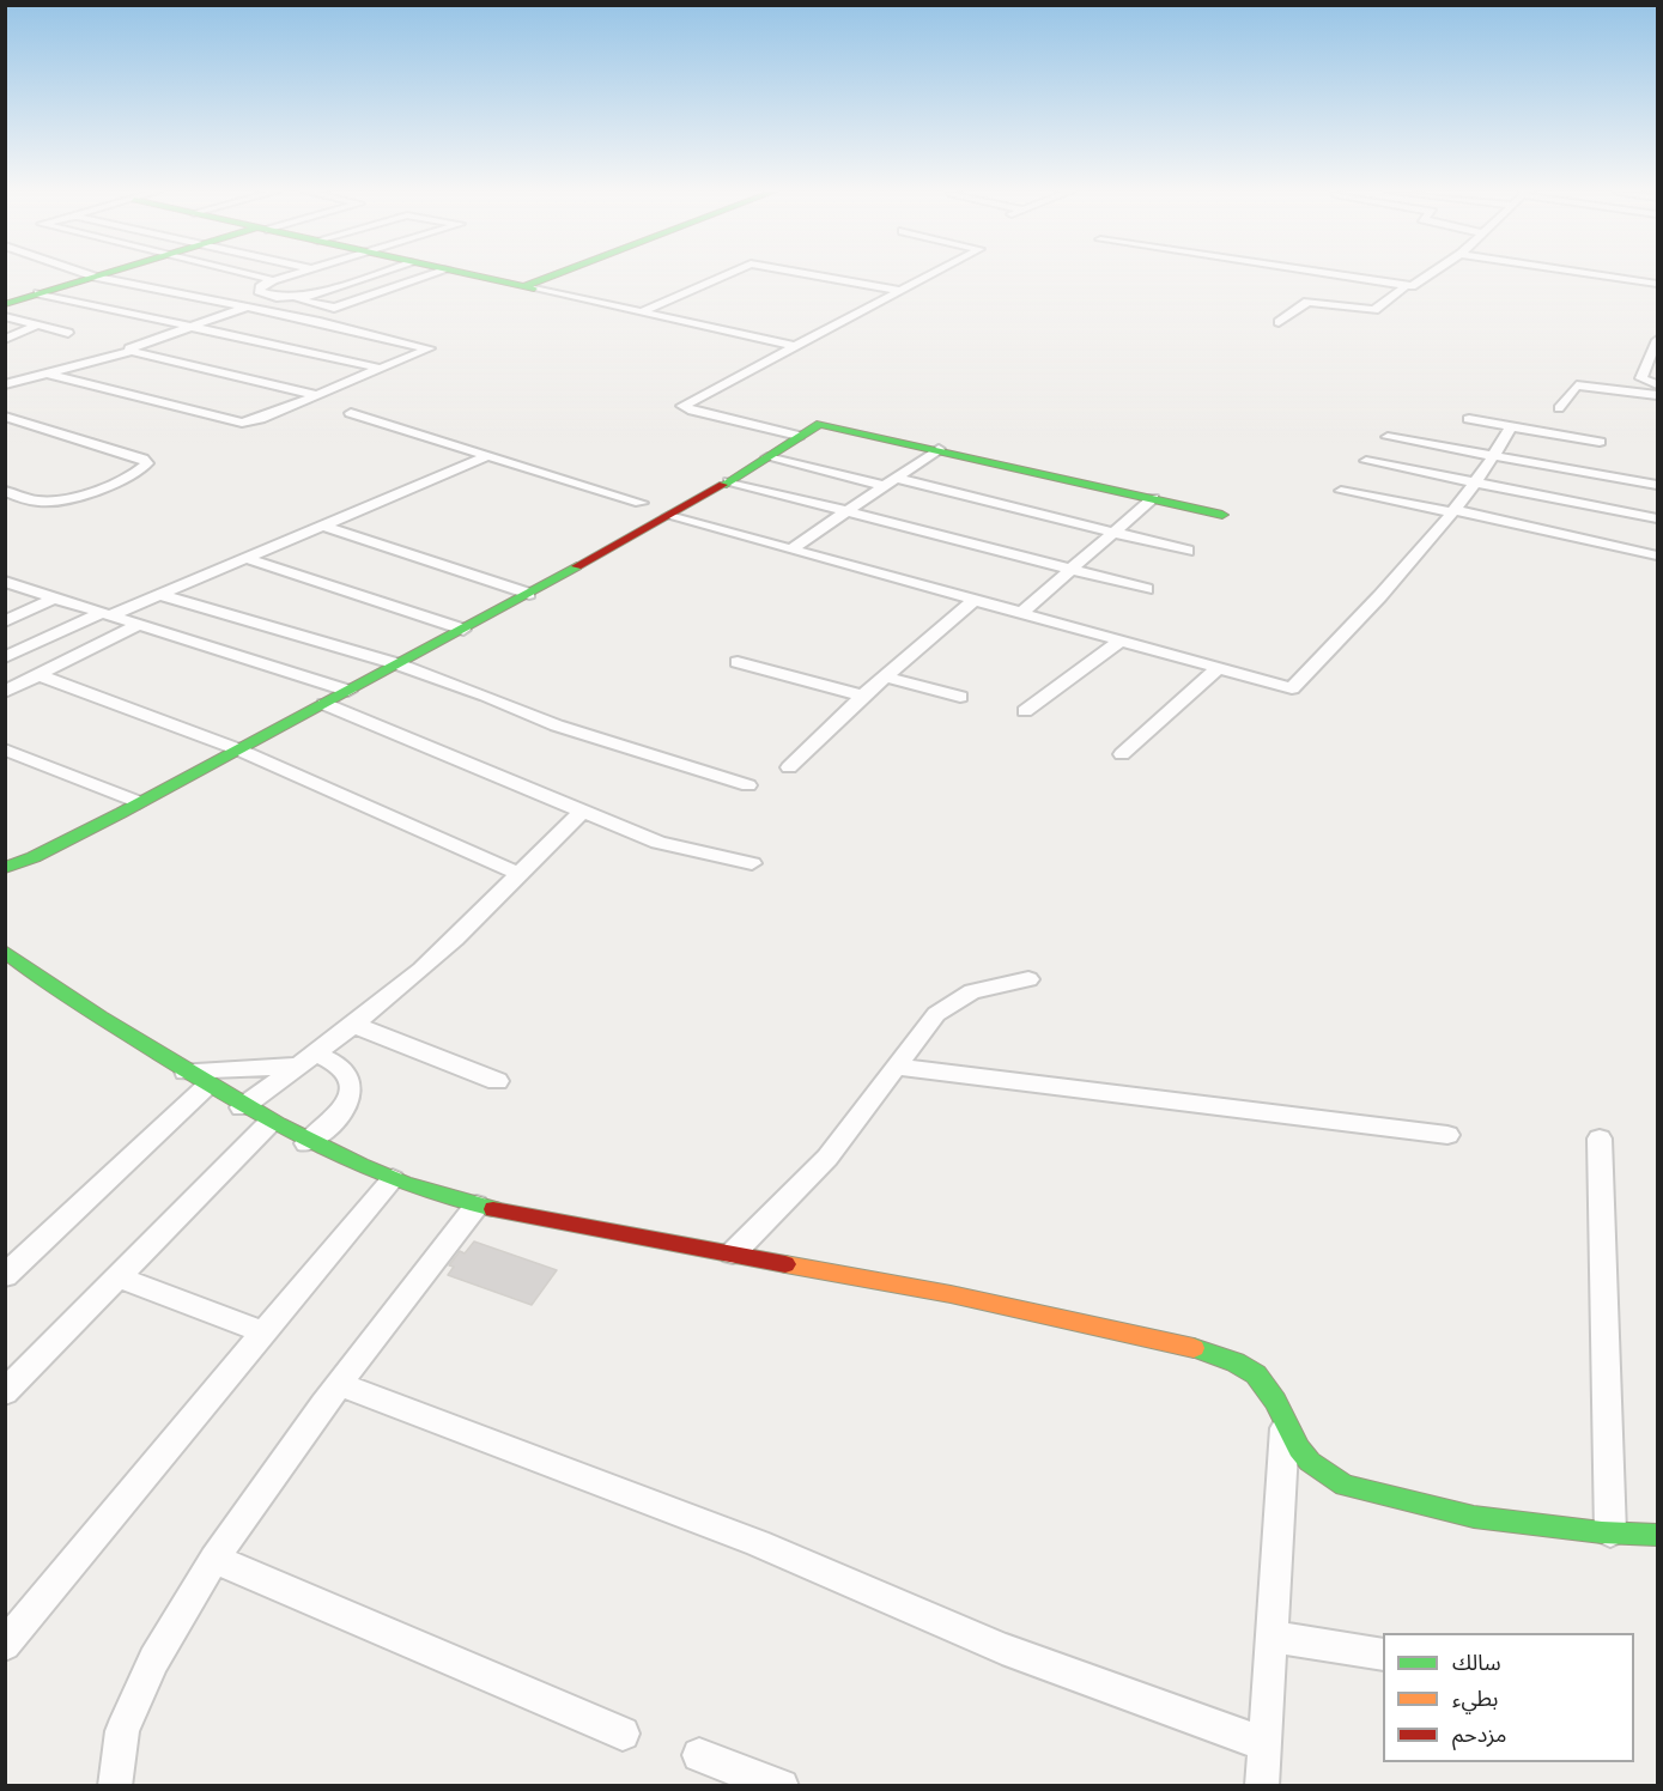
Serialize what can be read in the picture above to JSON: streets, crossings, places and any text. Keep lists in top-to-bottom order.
{
  "legend": ["سالك", "بطيء", "مزدحم"]
}
